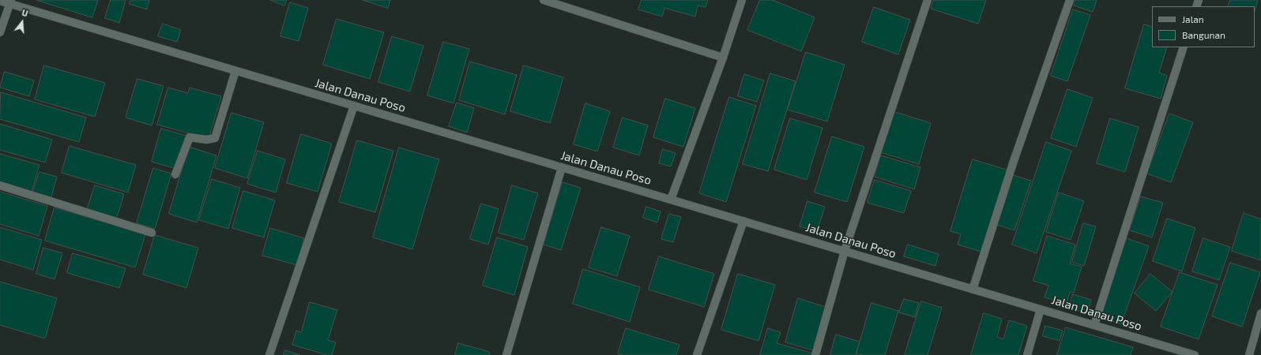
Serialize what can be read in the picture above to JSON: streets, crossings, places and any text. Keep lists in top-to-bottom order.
{
  "streets": {
    "street": ["Jalan Danau Poso"]
  },
  "legend": ["Jalan", "Bangunan"],
  "north": "top"
}
